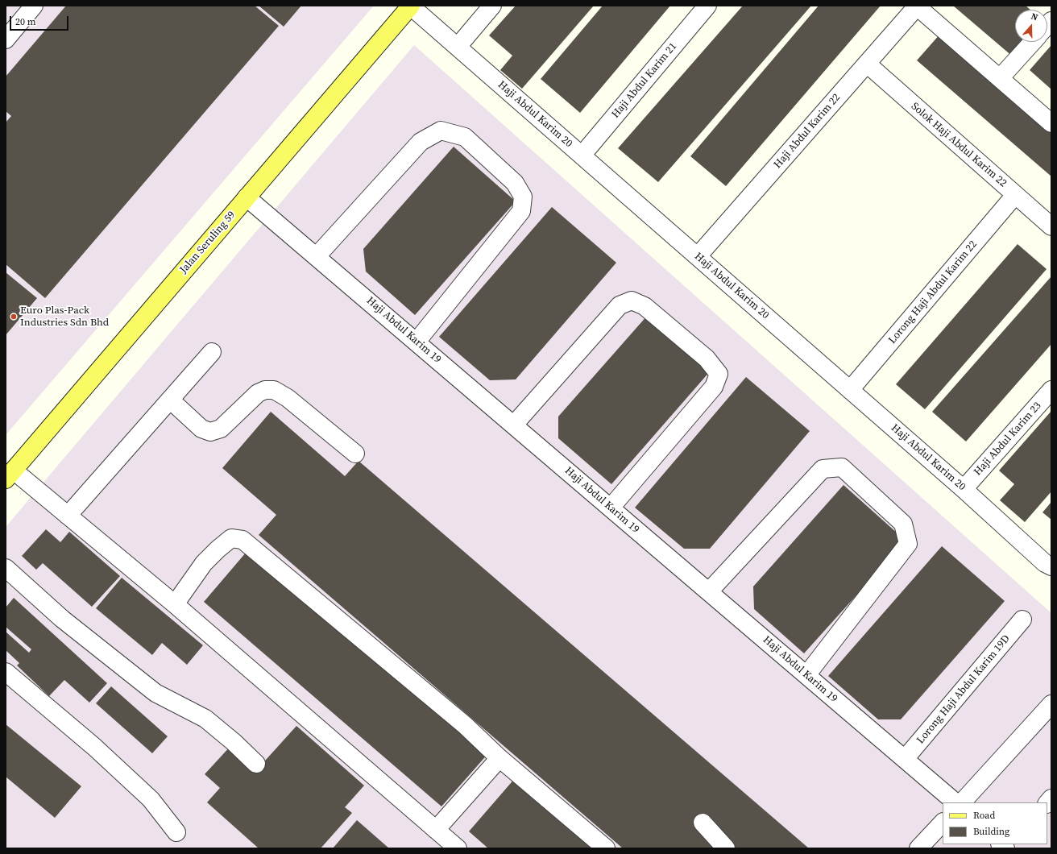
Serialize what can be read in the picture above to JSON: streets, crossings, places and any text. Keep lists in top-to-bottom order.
{
  "streets": {
    "main road": ["Jalan Seruling 59"],
    "street": [
      "Haji Abdul Karim 21",
      "Haji Abdul Karim 20",
      "Haji Abdul Karim 22",
      "Solok Haji Abdul Karim 22",
      "Lorong Haji Abdul Karim 22",
      "Haji Abdul Karim 19",
      "Haji Abdul Karim 23",
      "Lorong Haji Abdul Karim 19D"
    ]
  },
  "crossings": [
    ["Haji Abdul Karim 21", "Haji Abdul Karim 20"],
    ["Haji Abdul Karim 20", "Haji Abdul Karim 22"],
    ["Haji Abdul Karim 20", "Jalan Seruling 59"],
    ["Haji Abdul Karim 20", "Lorong Haji Abdul Karim 22"],
    ["Haji Abdul Karim 20", "Haji Abdul Karim 23"],
    ["Haji Abdul Karim 22", "Solok Haji Abdul Karim 22"],
    ["Solok Haji Abdul Karim 22", "Lorong Haji Abdul Karim 22"],
    ["Jalan Seruling 59", "Haji Abdul Karim 19"],
    ["Haji Abdul Karim 19", "Lorong Haji Abdul Karim 19D"]
  ],
  "places": ["Euro Plas-Pack Industries Sdn Bhd"],
  "legend": ["Road", "Building"],
  "scale_bar": "20 m",
  "north": "top"
}
